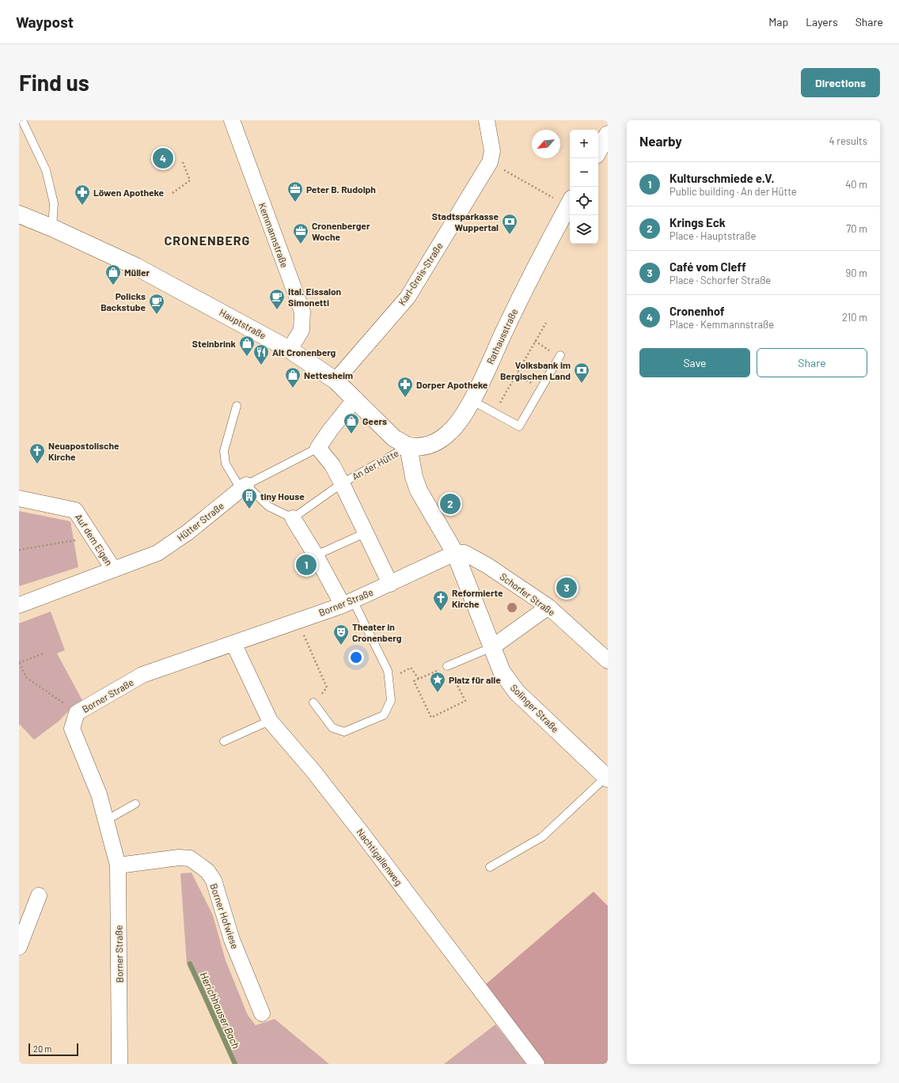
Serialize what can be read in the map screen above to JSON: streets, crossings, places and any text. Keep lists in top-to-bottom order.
{
  "streets": {
    "main road": ["Hauptstraße", "Rathausstraße", "Solinger Straße"],
    "street": [
      "Kemmannstraße",
      "Karl-Greis-Straße",
      "An der Hütte",
      "Hütter Straße",
      "Auf dem Eigen",
      "Schorfer Straße",
      "Borner Straße",
      "Nachtigallenweg",
      "Borner Hofwiese"
    ]
  },
  "crossings": [
    ["Kemmannstraße", "Hauptstraße"],
    ["Karl-Greis-Straße", "Hauptstraße"],
    ["Hauptstraße", "Rathausstraße"],
    ["Hauptstraße", "An der Hütte"],
    ["Hauptstraße", "Hütter Straße"],
    ["Rathausstraße", "An der Hütte"],
    ["An der Hütte", "Hütter Straße"],
    ["An der Hütte", "Borner Straße"],
    ["Hütter Straße", "Auf dem Eigen"],
    ["Schorfer Straße", "Borner Straße"],
    ["Schorfer Straße", "Solinger Straße"],
    ["Borner Straße", "Solinger Straße"],
    ["Borner Straße", "Nachtigallenweg"],
    ["Borner Straße", "Borner Hofwiese"]
  ],
  "districts": ["CRONENBERG"],
  "water": ["Herichhauser Bach"],
  "places": {
    "office": ["Peter B. Rudolph", "Cronenberger Woche"],
    "pharmacy": ["Löwen Apotheke", "Dorper Apotheke"],
    "bank": ["Stadtsparkasse Wuppertal", "Volksbank im Bergischen Land"],
    "shop": [
      "Müller",
      "Steinbrink",
      "Nettesheim",
      "Geers"
    ],
    "cafe": ["Ital. Eissalon Simonetti", "Policks Backstube"],
    "restaurant": ["Alt Cronenberg"],
    "church": ["Neuapostolische Kirche", "Reformierte Kirche"],
    "building": ["tiny House"],
    "theatre": ["Theater in Cronenberg"],
    "place": ["Platz für alle"]
  },
  "scale_bar": "20 m",
  "north": "bottom left",
  "page": {
    "header": "Waypost",
    "nav": ["Map", "Layers", "Share"],
    "buttons": [
      "Directions",
      ["Save", "Share"]
    ],
    "title": "Find us",
    "heading": ["Nearby", "4 results"],
    "map_buttons": ["+", "−"],
    "pins": [
      "4",
      "2",
      "1",
      "3"
    ],
    "list": [
      {
        "mark": "1",
        "name": "Kulturschmiede e.V.",
        "note": "Public building · An der Hütte",
        "value": "40 m"
      },
      {
        "mark": "2",
        "name": "Krings Eck",
        "note": "Place · Hauptstraße",
        "value": "70 m"
      },
      {
        "mark": "3",
        "name": "Café vom Cleff",
        "note": "Place · Schorfer Straße",
        "value": "90 m"
      },
      {
        "mark": "4",
        "name": "Cronenhof",
        "note": "Place · Kemmannstraße",
        "value": "210 m"
      }
    ],
    "scale": "20 m"
  }
}
